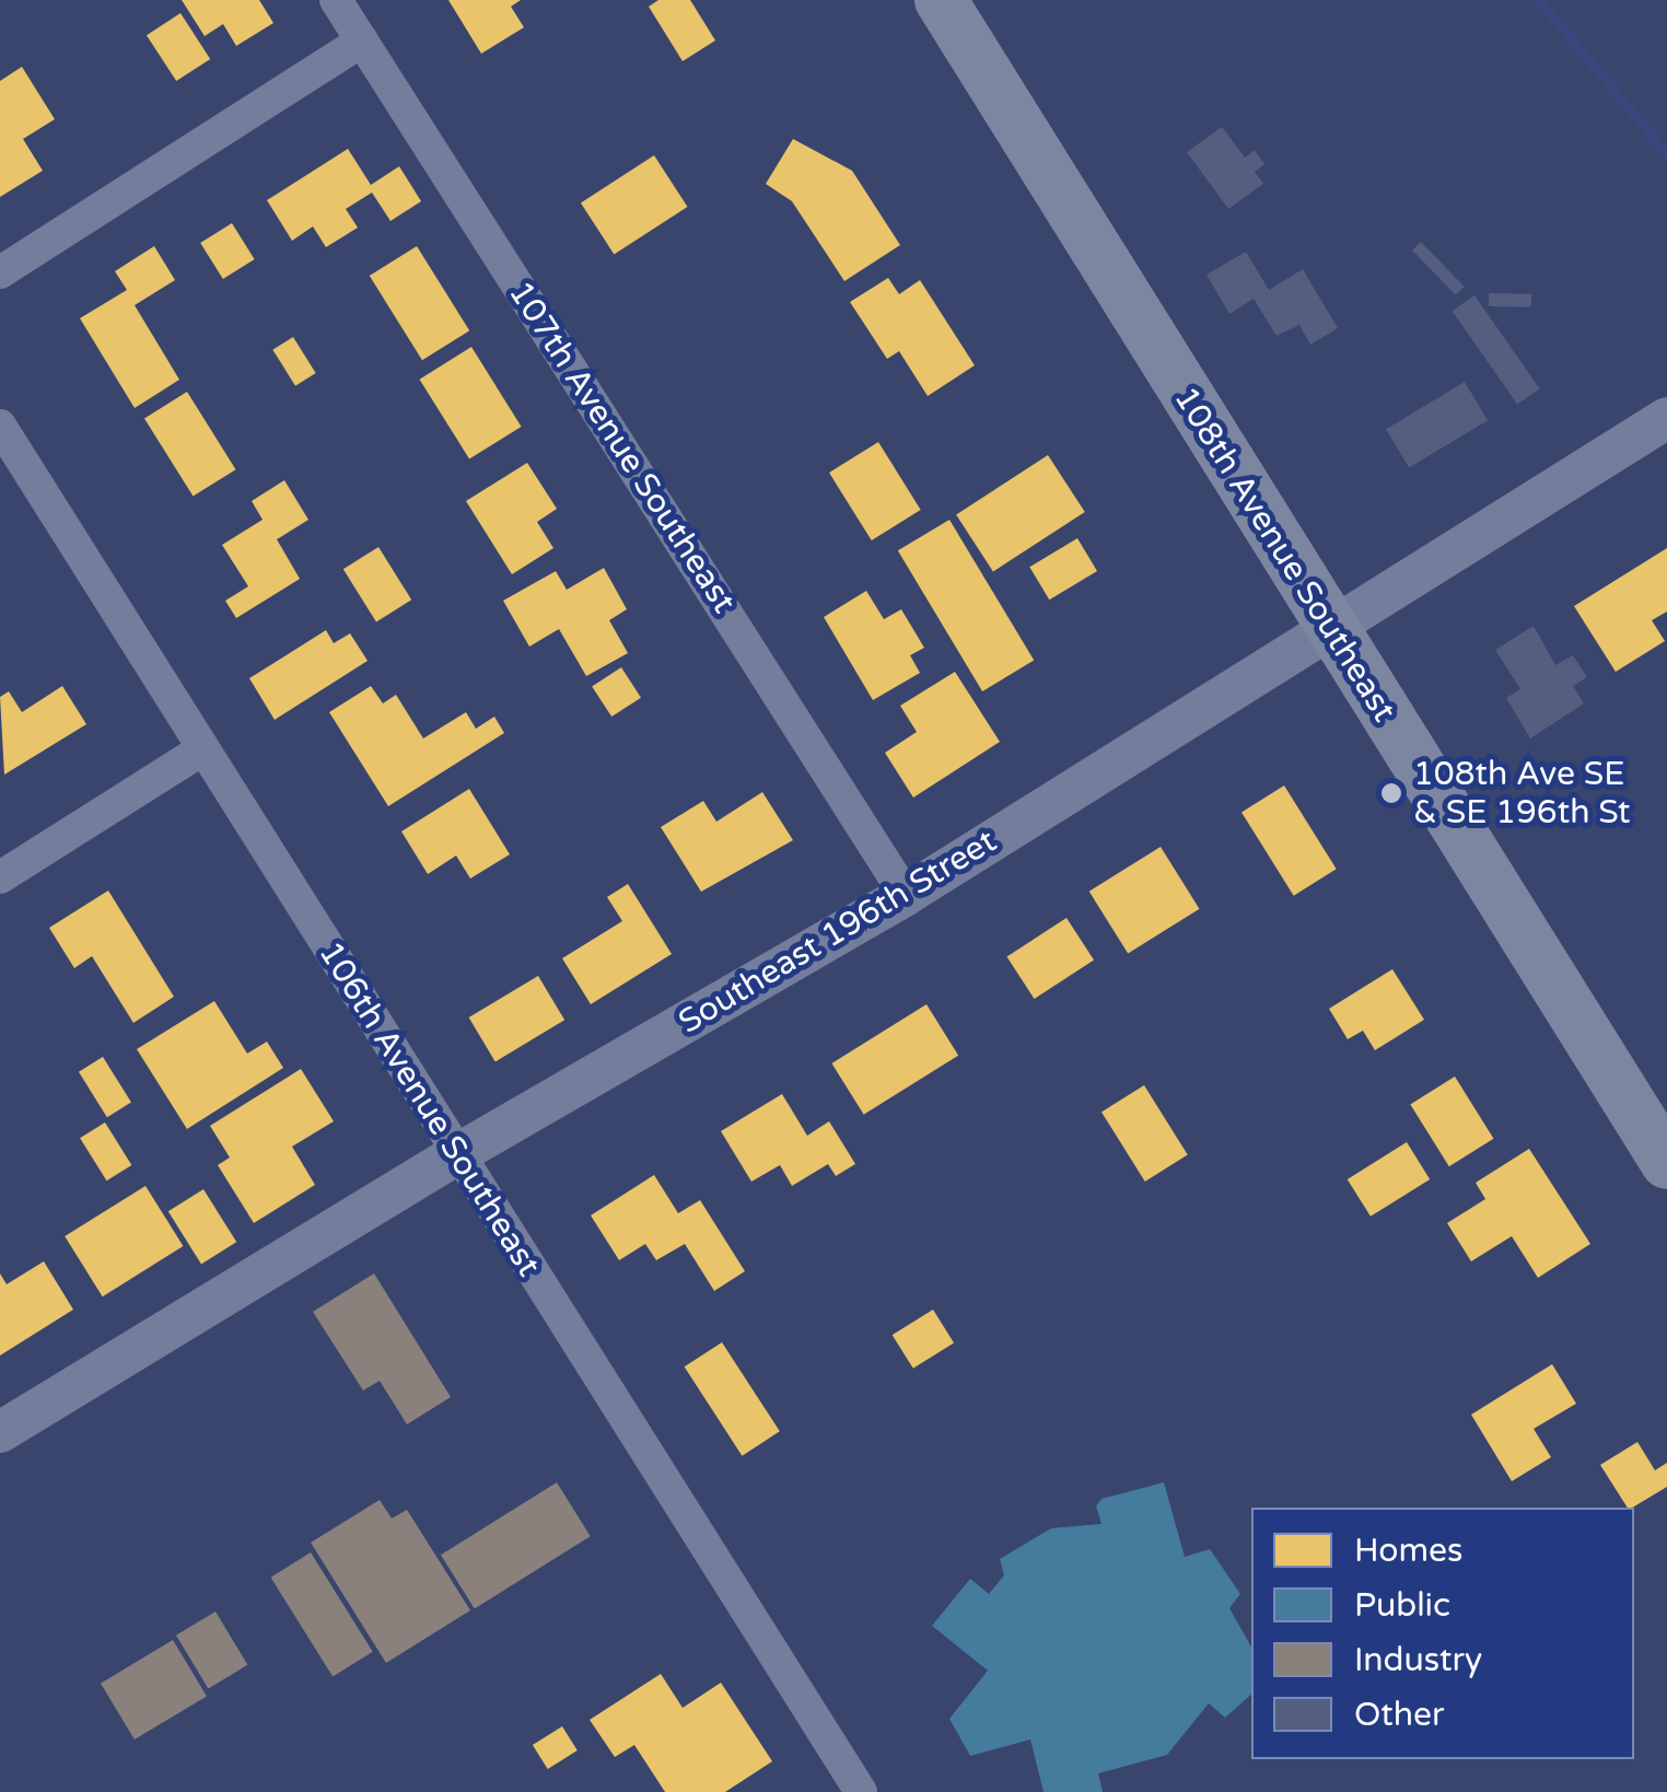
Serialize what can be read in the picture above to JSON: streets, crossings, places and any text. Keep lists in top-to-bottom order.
{
  "streets": {
    "main road": ["108th Avenue Southeast"],
    "street": ["107th Avenue Southeast", "Southeast 196th Street", "106th Avenue Southeast"]
  },
  "crossings": [
    ["107th Avenue Southeast", "Southeast 196th Street"],
    ["108th Avenue Southeast", "Southeast 196th Street"],
    ["Southeast 196th Street", "106th Avenue Southeast"]
  ],
  "places": ["108th Ave SE & SE 196th St"],
  "legend": [
    "Homes",
    "Public",
    "Industry",
    "Other"
  ]
}
